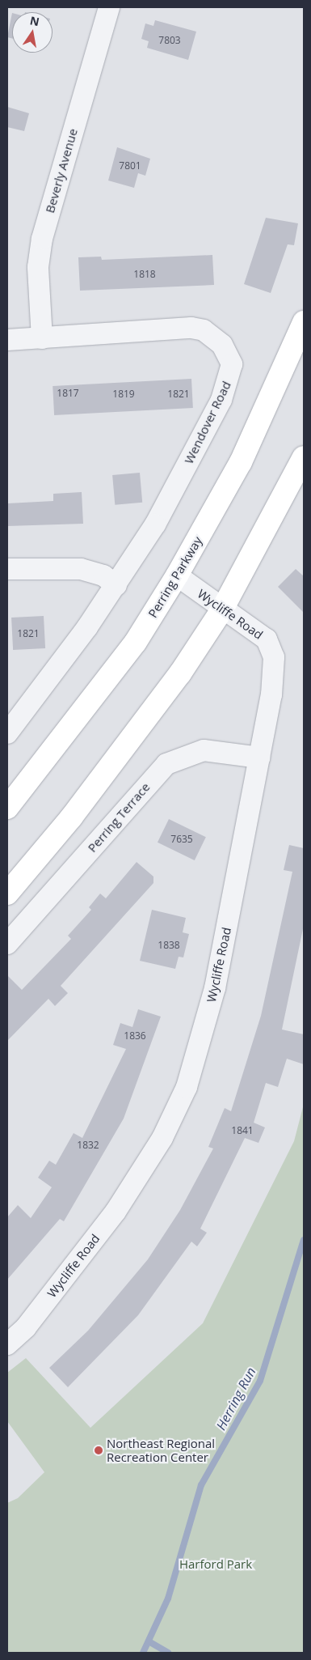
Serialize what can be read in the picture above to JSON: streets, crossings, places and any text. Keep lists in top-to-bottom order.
{
  "streets": {
    "main road": ["Perring Parkway"],
    "street": [
      "Beverly Avenue",
      "Wendover Road",
      "Wycliffe Road",
      "Perring Terrace"
    ]
  },
  "crossings": [
    ["Beverly Avenue", "Wendover Road"],
    ["Perring Parkway", "Wycliffe Road"],
    ["Wycliffe Road", "Perring Terrace"]
  ],
  "water": ["Herring Run"],
  "parks": ["Harford Park"],
  "places": ["Northeast Regional Recreation Center"],
  "house_numbers": [
    "7803",
    "7801",
    "1818",
    "1817",
    "1819",
    "1821",
    "1821",
    "7635",
    "1838",
    "1836",
    "1841",
    "1832"
  ],
  "north": "top"
}
